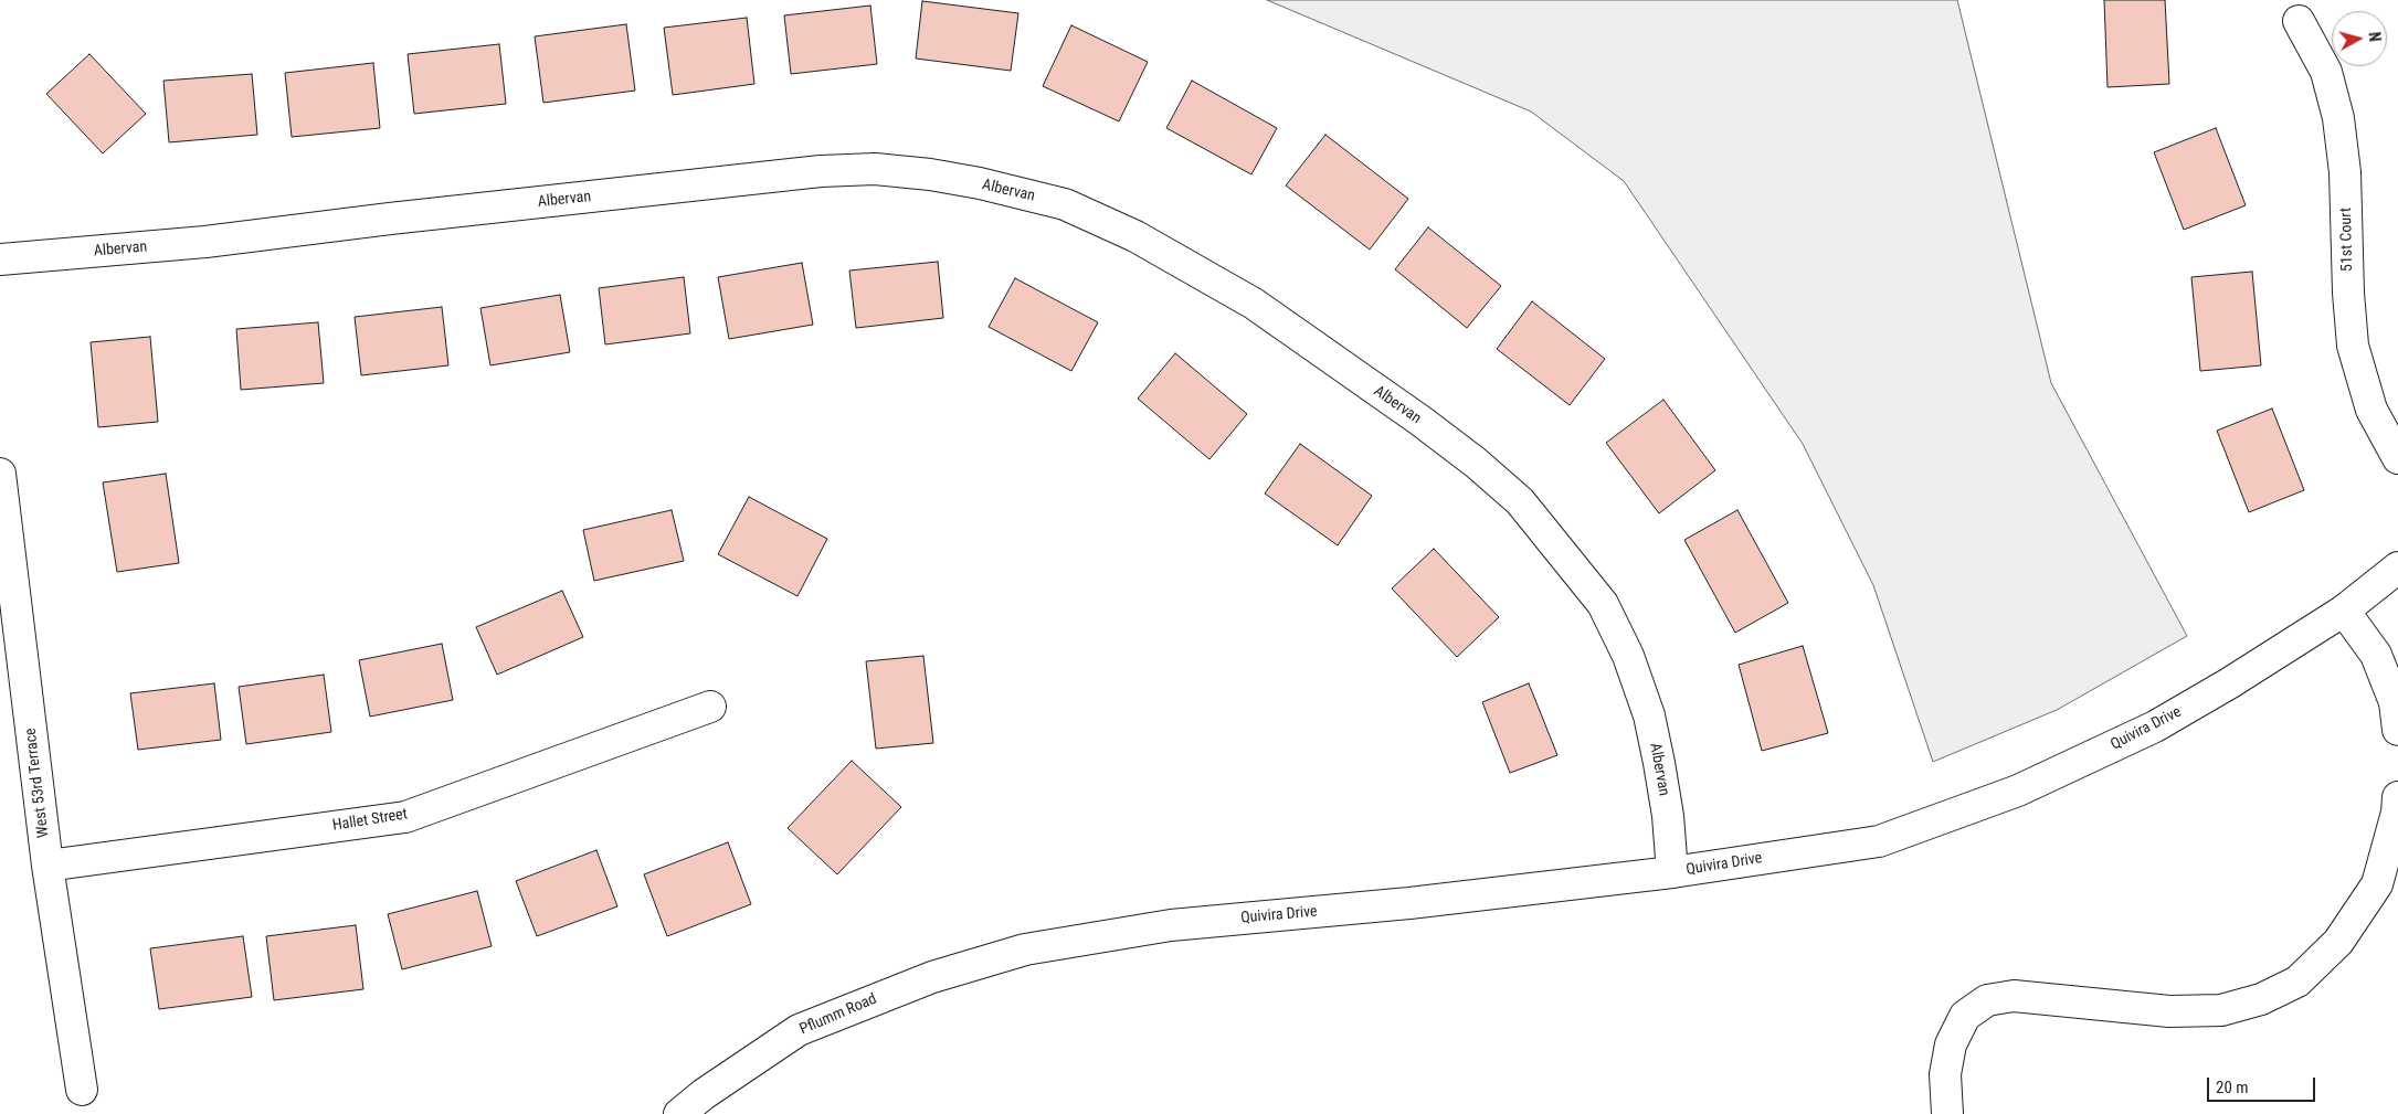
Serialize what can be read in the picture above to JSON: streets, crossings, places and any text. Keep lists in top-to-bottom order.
{
  "streets": {
    "street": [
      "Albervan",
      "51st Court",
      "Quivira Drive",
      "West 53rd Terrace",
      "Hallet Street",
      "Pflumm Road"
    ]
  },
  "crossings": [
    ["Albervan", "Quivira Drive"],
    ["Quivira Drive", "Pflumm Road"],
    ["West 53rd Terrace", "Hallet Street"]
  ],
  "scale_bar": "20 m",
  "north": "right"
}
